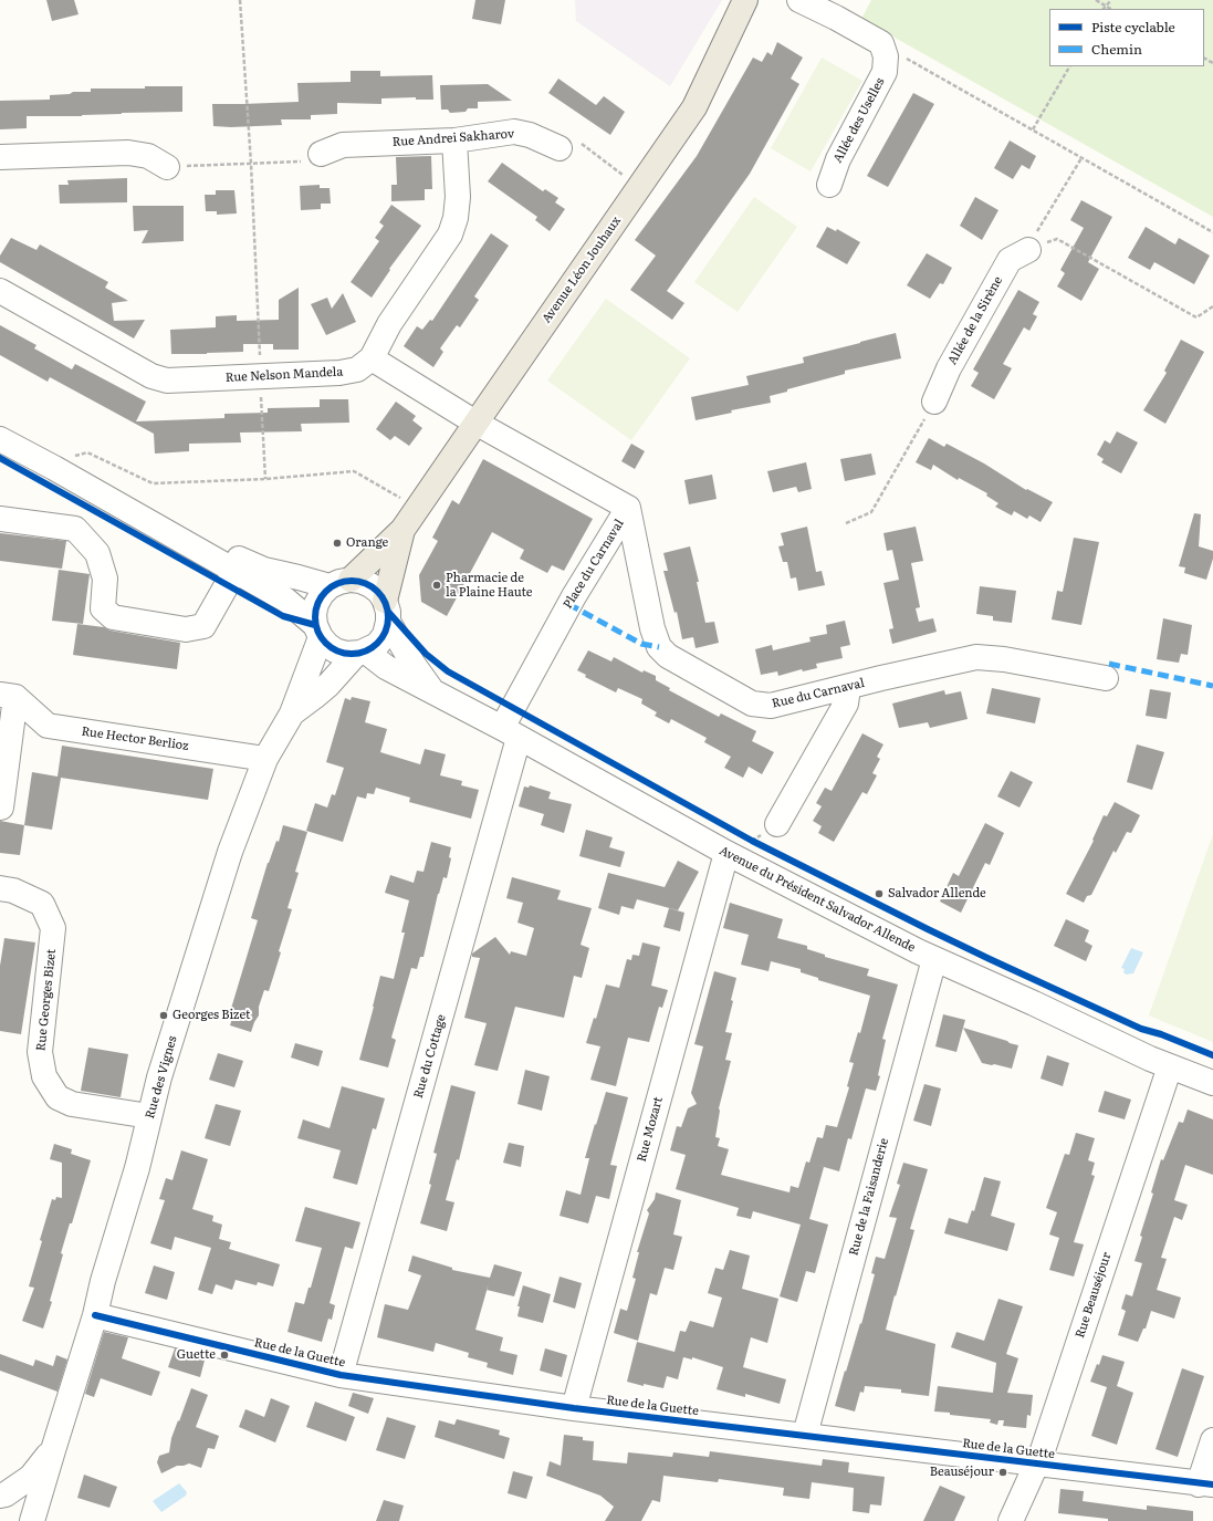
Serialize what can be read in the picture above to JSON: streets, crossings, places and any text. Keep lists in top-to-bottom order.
{
  "streets": {
    "main road": ["Avenue Léon Jouhaux"],
    "street": [
      "Allée des Uselles",
      "Rue Andrei Sakharov",
      "Allée de la Sirène",
      "Rue Nelson Mandela",
      "Place du Carnaval",
      "Rue du Carnaval",
      "Rue Hector Berlioz",
      "Avenue du Président Salvador Allende",
      "Rue Georges Bizet",
      "Rue du Cottage",
      "Rue des Vignes",
      "Rue Mozart",
      "Rue de la Faisanderie",
      "Rue Beauséjour",
      "Rue de la Guette"
    ]
  },
  "crossings": [
    ["Rue Andrei Sakharov", "Rue Nelson Mandela"],
    ["Avenue Léon Jouhaux", "Place du Carnaval"],
    ["Avenue Léon Jouhaux", "Avenue du Président Salvador Allende"],
    ["Avenue Léon Jouhaux", "Rue des Vignes"],
    ["Rue Nelson Mandela", "Place du Carnaval"],
    ["Place du Carnaval", "Rue du Carnaval"],
    ["Place du Carnaval", "Avenue du Président Salvador Allende"],
    ["Place du Carnaval", "Rue du Cottage"],
    ["Rue Hector Berlioz", "Rue des Vignes"],
    ["Avenue du Président Salvador Allende", "Rue du Cottage"],
    ["Avenue du Président Salvador Allende", "Rue des Vignes"],
    ["Avenue du Président Salvador Allende", "Rue Mozart"],
    ["Avenue du Président Salvador Allende", "Rue de la Faisanderie"],
    ["Avenue du Président Salvador Allende", "Rue Beauséjour"],
    ["Rue Georges Bizet", "Rue des Vignes"],
    ["Rue du Cottage", "Rue de la Guette"],
    ["Rue des Vignes", "Rue de la Guette"],
    ["Rue Mozart", "Rue de la Guette"],
    ["Rue de la Faisanderie", "Rue de la Guette"],
    ["Rue Beauséjour", "Rue de la Guette"]
  ],
  "places": [
    "Orange",
    "Pharmacie de la Plaine Haute",
    "Salvador Allende",
    "Georges Bizet",
    "Guette",
    "Beauséjour"
  ],
  "legend": ["Piste cyclable", "Chemin"]
}
